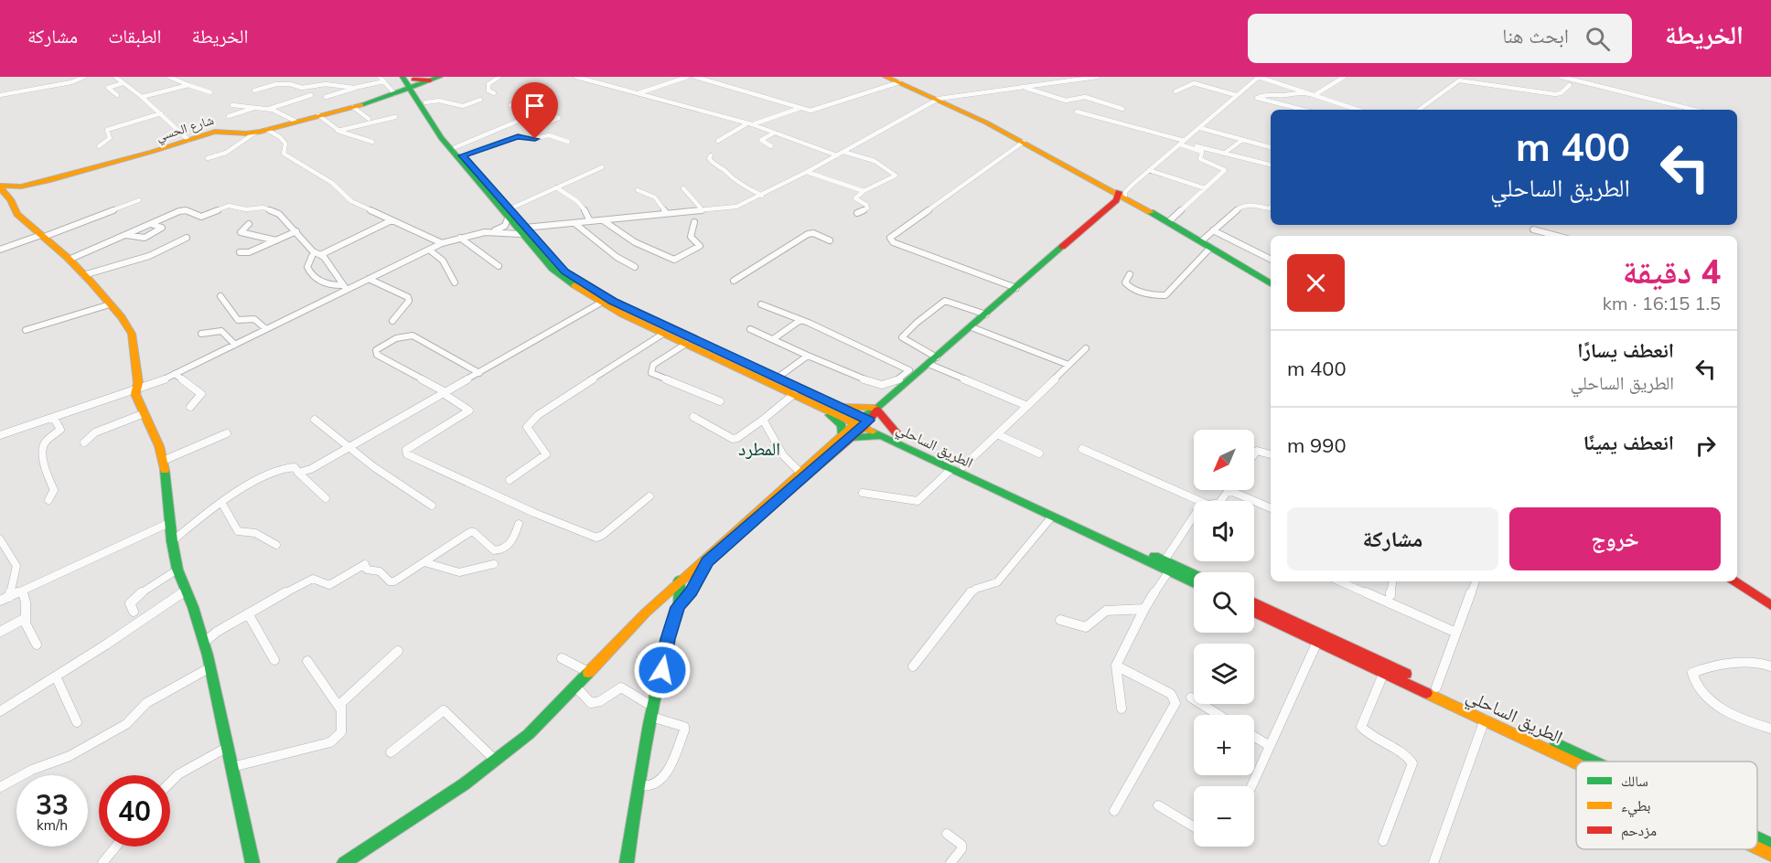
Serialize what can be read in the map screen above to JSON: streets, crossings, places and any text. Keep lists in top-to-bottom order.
{
  "streets": {
    "main road": ["شارع الحسي", "الطريق الساحلي"]
  },
  "crossings": [
    ["شارع الحسي", "الطريق الساحلي"]
  ],
  "districts": ["المطرد"],
  "legend": ["سالك", "بطيء", "مزدحم"],
  "north": "bottom left",
  "page": {
    "header": "الخريطة",
    "search": "ابحث هنا",
    "nav": ["الخريطة", "الطبقات", "مشاركة"],
    "turn": ["400 m", "الطريق الساحلي"],
    "heading": ["4 دقيقة", "1.5 km · 16:15"],
    "list": [
      {
        "name": "انعطف يسارًا",
        "note": "الطريق الساحلي",
        "value": "400 m"
      },
      {
        "name": "انعطف يمينًا",
        "value": "990 m"
      }
    ],
    "map_buttons": ["+", "−"],
    "buttons": ["خروج", "مشاركة"],
    "speed": "33 km/h",
    "limit": "40"
  }
}
